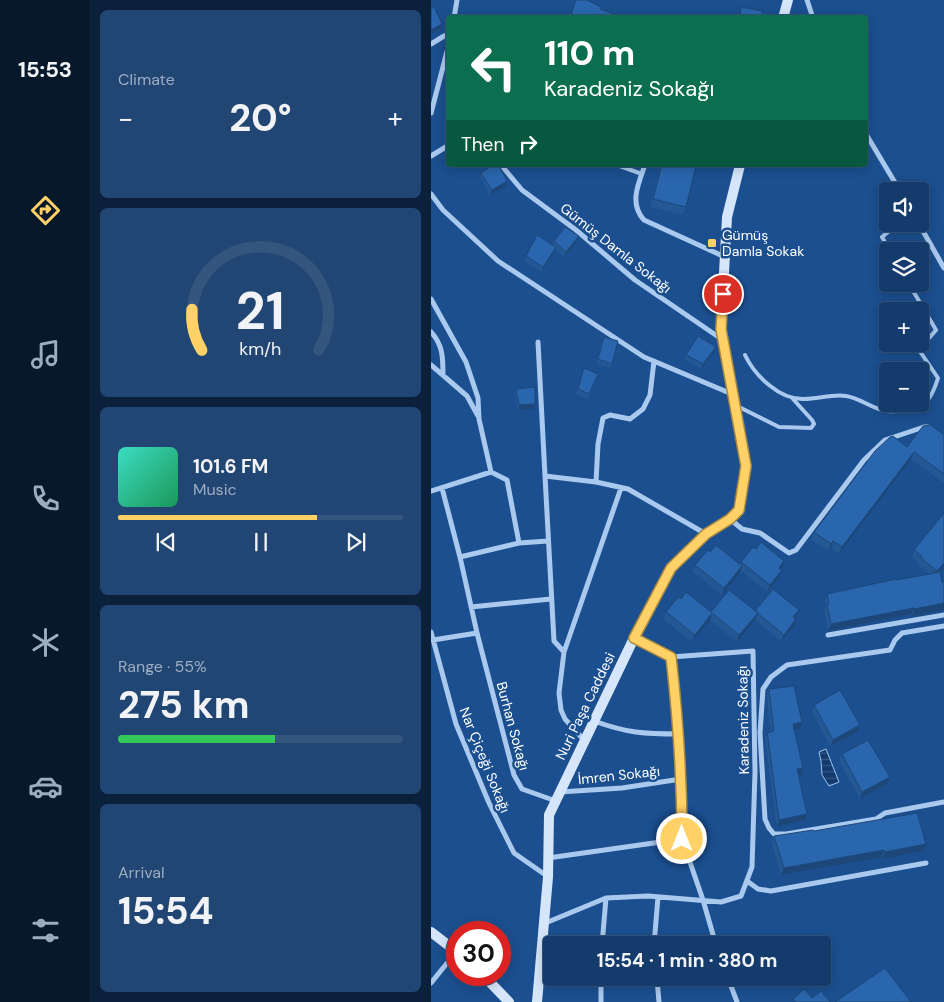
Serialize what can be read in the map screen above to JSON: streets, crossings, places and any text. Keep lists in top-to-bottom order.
{
  "streets": {
    "street": [
      "Gümüş Damla Sokağı",
      "Nuri Paşa Caddesi",
      "Karadeniz Sokağı",
      "Burhan Sokağı",
      "Nar Çiçeği Sokağı",
      "İmren Sokağı"
    ]
  },
  "crossings": [
    ["Nuri Paşa Caddesi", "Burhan Sokağı"],
    ["Nuri Paşa Caddesi", "Nar Çiçeği Sokağı"],
    ["Nuri Paşa Caddesi", "İmren Sokağı"],
    ["Burhan Sokağı", "İmren Sokağı"]
  ],
  "places": {
    "transit": ["Gümüş Damla Sokak"]
  },
  "page": {
    "tabs": "15:53",
    "tile": [
      "Climate",
      ["Range · 55%", "275 km"],
      ["Arrival", "15:54"]
    ],
    "turn": ["110 m", "Karadeniz Sokağı"],
    "heat": ["−", "20°", "+"],
    "then": "Then",
    "map_buttons": ["+", "−"],
    "song": ["101.6 FM", "Music"],
    "limit": "30",
    "trip": "15:54 · 1 min · 380 m",
    "gauge": ["21", "km/h"]
  }
}
